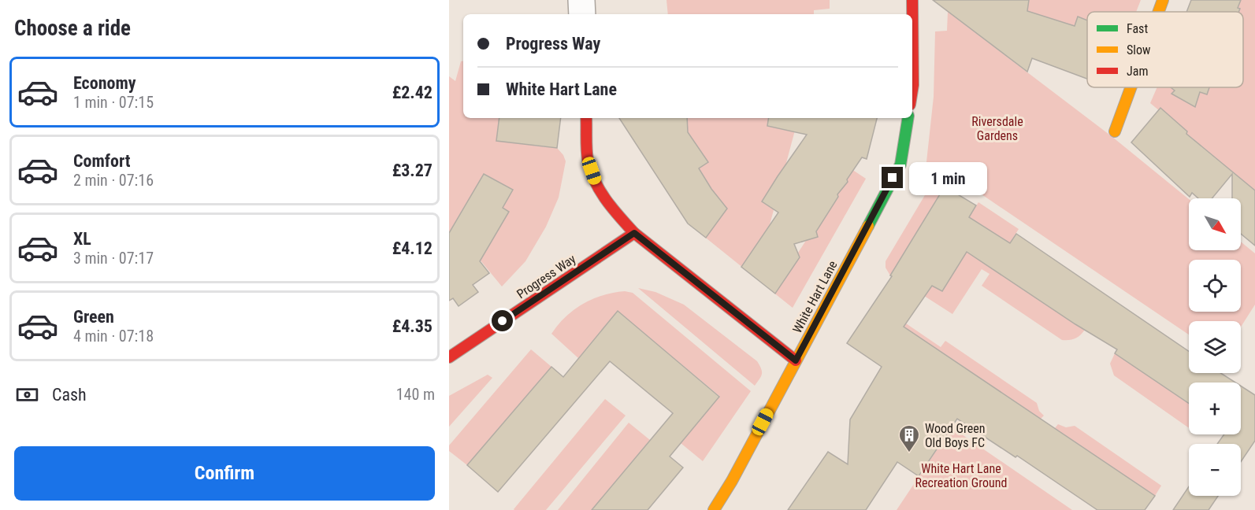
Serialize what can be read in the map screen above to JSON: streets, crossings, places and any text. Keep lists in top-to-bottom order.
{
  "streets": {
    "street": ["Progress Way", "White Hart Lane"]
  },
  "parks": ["Riversdale Gardens", "White Hart Lane Recreation Ground"],
  "places": {
    "building": ["Wood Green Old Boys FC"]
  },
  "legend": ["Fast", "Slow", "Jam"],
  "north": "bottom right",
  "page": {
    "heading": "Choose a ride",
    "banner": ["Progress Way", "White Hart Lane"],
    "list": [
      {
        "name": "Economy",
        "note": "1 min · 07:15",
        "value": "£2.42"
      },
      {
        "name": "Comfort",
        "note": "2 min · 07:16",
        "value": "£3.27"
      },
      {
        "name": "XL",
        "note": "3 min · 07:17",
        "value": "£4.12"
      },
      {
        "name": "Green",
        "note": "4 min · 07:18",
        "value": "£4.35"
      }
    ],
    "bubble": "1 min",
    "map_buttons": ["+", "−"],
    "pay": ["Cash", "140 m"],
    "buttons": "Confirm"
  }
}
